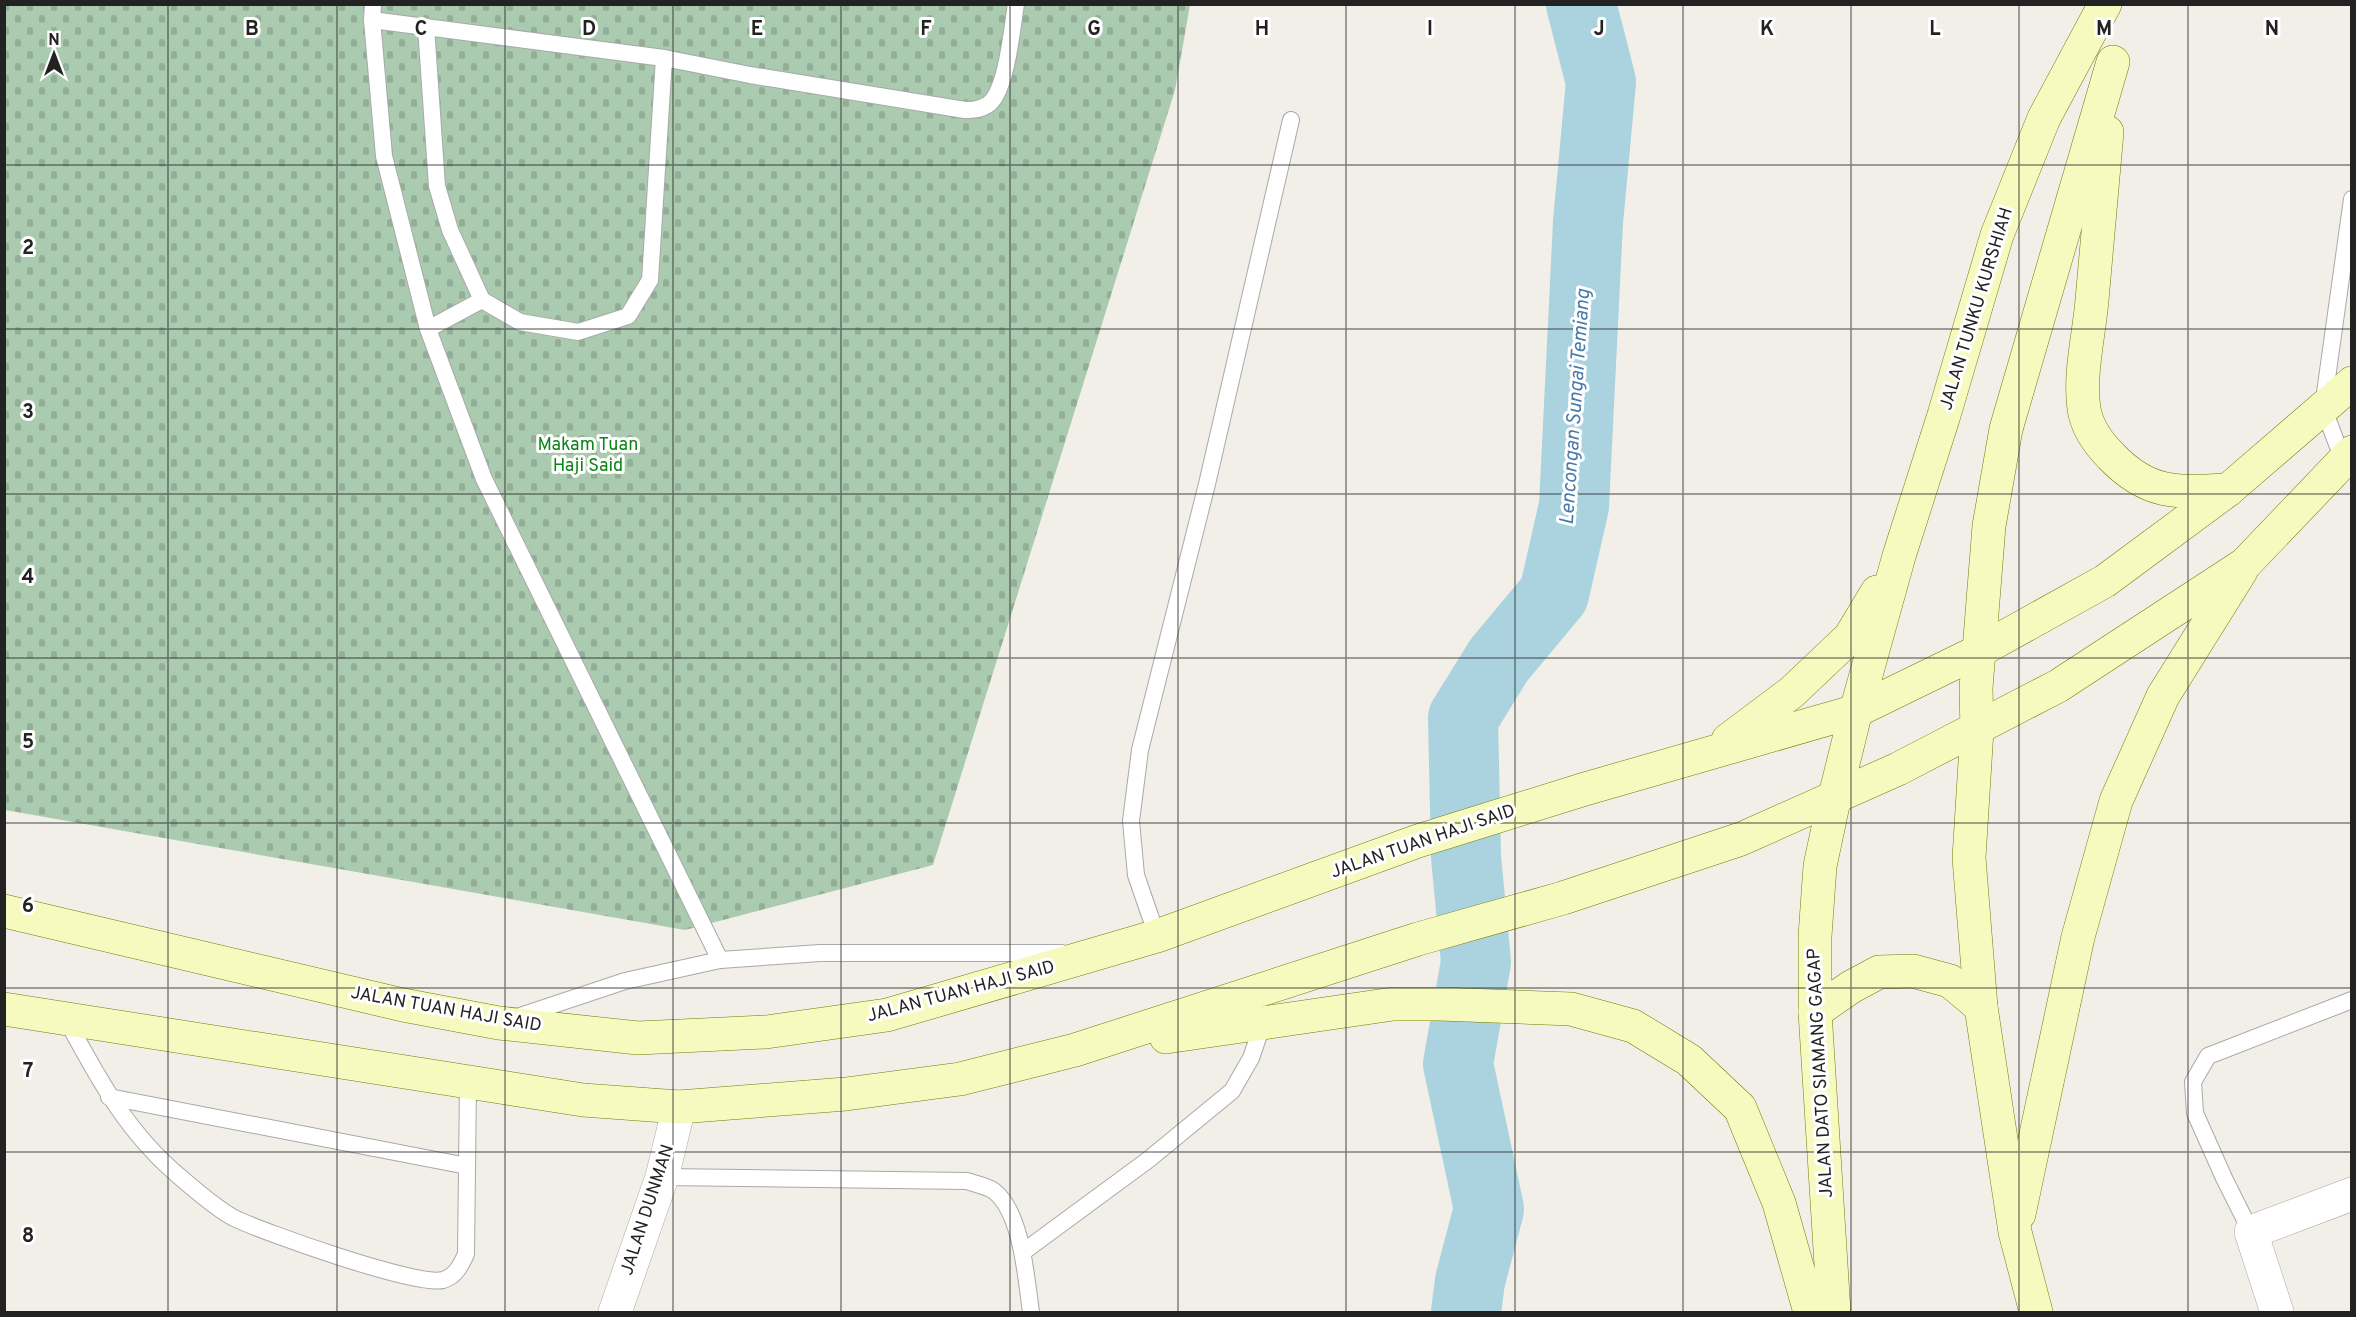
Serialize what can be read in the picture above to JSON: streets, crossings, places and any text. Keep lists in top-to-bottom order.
{
  "streets": {
    "main road": ["JALAN TUNKU KURSHIAH", "JALAN TUAN HAJI SAID", "JALAN DATO SIAMANG GAGAP"],
    "street": ["JALAN DUNMAN"]
  },
  "crossings": [
    ["JALAN TUNKU KURSHIAH", "JALAN DATO SIAMANG GAGAP"],
    ["JALAN TUAN HAJI SAID", "JALAN DATO SIAMANG GAGAP"]
  ],
  "water": ["Lencongan Sungai Temiang"],
  "parks": ["Makam Tuan Haji Said"],
  "north": "top",
  "grid": {
    "columns": [
      "B",
      "C",
      "D",
      "E",
      "F",
      "G",
      "H",
      "I",
      "J",
      "K",
      "L",
      "M",
      "N"
    ],
    "rows": [
      "2",
      "3",
      "4",
      "5",
      "6",
      "7",
      "8"
    ]
  }
}
